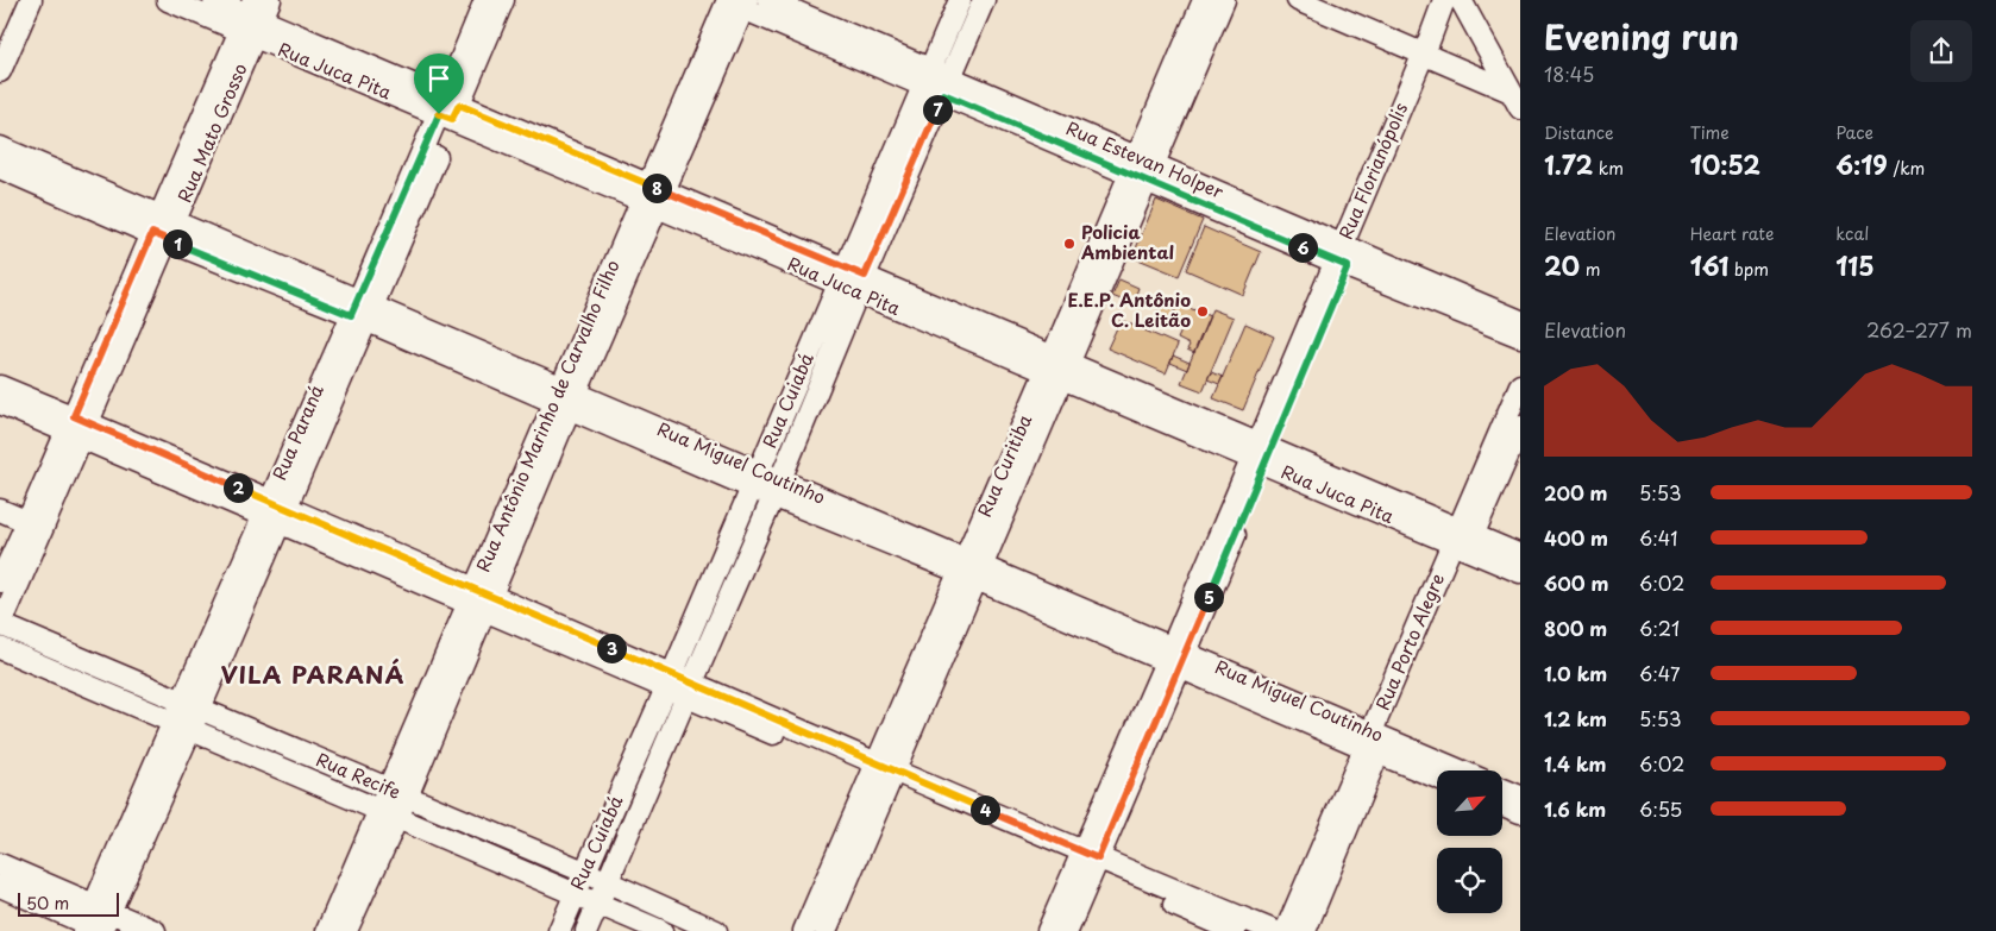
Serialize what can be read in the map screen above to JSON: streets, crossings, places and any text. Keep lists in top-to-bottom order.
{
  "streets": {
    "street": [
      "Rua Juca Pita",
      "Rua Mato Grosso",
      "Rua Estevan Holper",
      "Rua Florianópolis",
      "Rua Cuiabá",
      "Rua Antônio Marinho de Carvalho Filho",
      "Rua Paraná",
      "Rua Miguel Coutinho",
      "Rua Curitiba",
      "Rua Porto Alegre",
      "Rua Recife"
    ]
  },
  "crossings": [
    ["Rua Juca Pita", "Rua Mato Grosso"],
    ["Rua Juca Pita", "Rua Florianópolis"],
    ["Rua Juca Pita", "Rua Cuiabá"],
    ["Rua Juca Pita", "Rua Antônio Marinho de Carvalho Filho"],
    ["Rua Juca Pita", "Rua Paraná"],
    ["Rua Juca Pita", "Rua Curitiba"],
    ["Rua Juca Pita", "Rua Porto Alegre"],
    ["Rua Mato Grosso", "Rua Miguel Coutinho"],
    ["Rua Mato Grosso", "Rua Recife"],
    ["Rua Estevan Holper", "Rua Florianópolis"],
    ["Rua Estevan Holper", "Rua Cuiabá"],
    ["Rua Estevan Holper", "Rua Antônio Marinho de Carvalho Filho"],
    ["Rua Estevan Holper", "Rua Curitiba"],
    ["Rua Florianópolis", "Rua Miguel Coutinho"],
    ["Rua Cuiabá", "Rua Miguel Coutinho"],
    ["Rua Cuiabá", "Rua Recife"],
    ["Rua Antônio Marinho de Carvalho Filho", "Rua Miguel Coutinho"],
    ["Rua Antônio Marinho de Carvalho Filho", "Rua Recife"],
    ["Rua Paraná", "Rua Miguel Coutinho"],
    ["Rua Paraná", "Rua Recife"],
    ["Rua Miguel Coutinho", "Rua Curitiba"],
    ["Rua Miguel Coutinho", "Rua Porto Alegre"]
  ],
  "districts": ["VILA PARANÁ"],
  "places": ["Policia Ambiental", "E.E.P. Antônio C. Leitão"],
  "scale_bar": "50 m",
  "north": "top right",
  "page": {
    "heading": ["Evening run", "18:45"],
    "pins": [
      "7",
      "8",
      "1",
      "6",
      "2",
      "5",
      "3",
      "4"
    ],
    "stats": [
      ["Distance", "1.72 km"],
      ["Time", "10:52"],
      ["Pace", "6:19 /km"],
      ["Elevation", "20 m"],
      ["Heart rate", "161 bpm"],
      ["kcal", "115"]
    ],
    "chart": ["Elevation", "262–277 m"],
    "list": [
      {
        "name": "200 m",
        "note": "5:53"
      },
      {
        "name": "400 m",
        "note": "6:41"
      },
      {
        "name": "600 m",
        "note": "6:02"
      },
      {
        "name": "800 m",
        "note": "6:21"
      },
      {
        "name": "1.0 km",
        "note": "6:47"
      },
      {
        "name": "1.2 km",
        "note": "5:53"
      },
      {
        "name": "1.4 km",
        "note": "6:02"
      },
      {
        "name": "1.6 km",
        "note": "6:55"
      }
    ],
    "scale": "50 m"
  }
}
